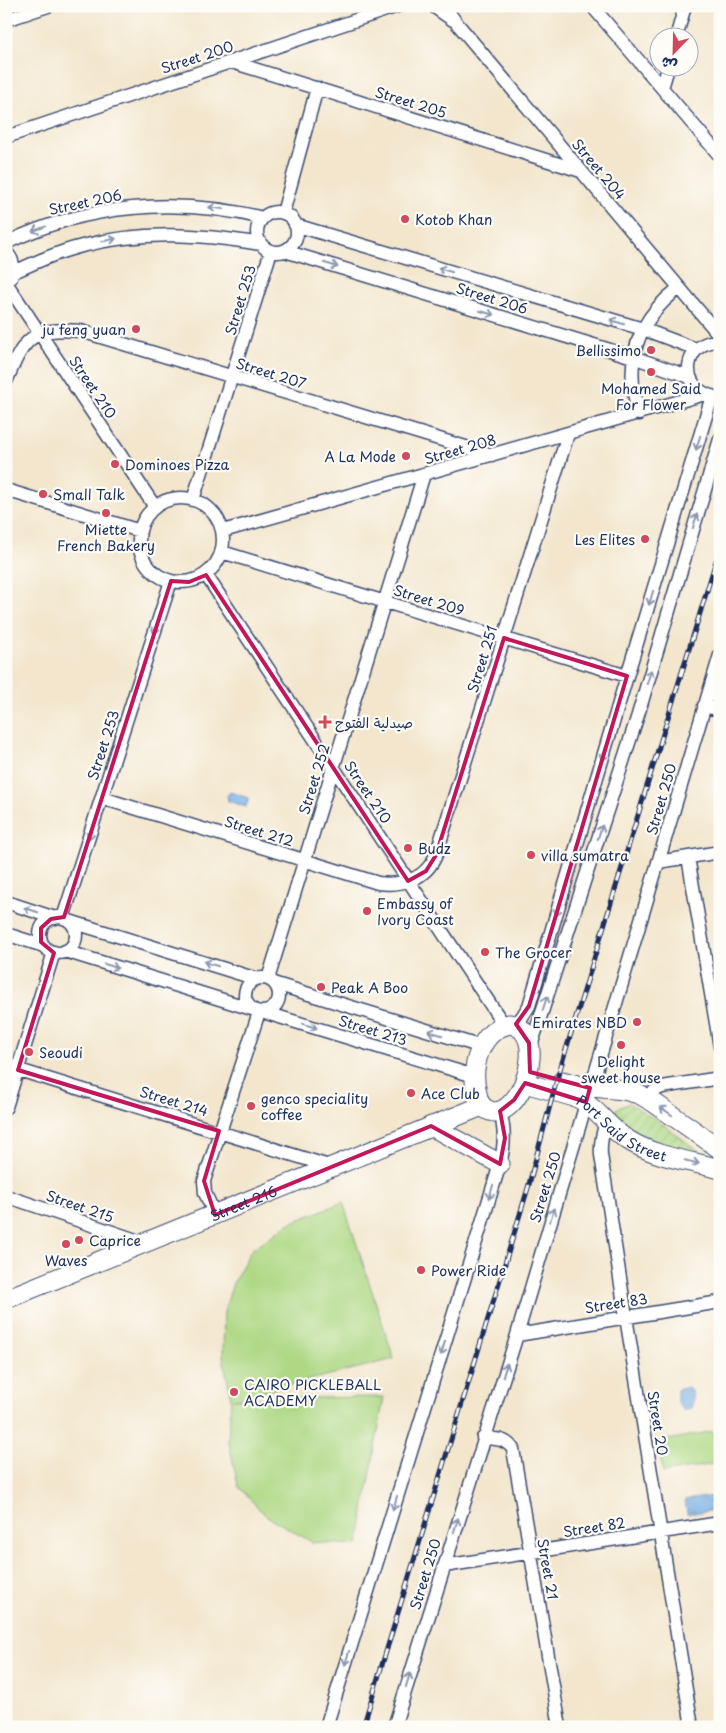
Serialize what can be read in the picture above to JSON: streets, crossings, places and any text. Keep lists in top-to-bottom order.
{
  "streets": {
    "main road": ["Port Said Street", "Street 216"],
    "street": [
      "Street 200",
      "Street 205",
      "Street 204",
      "Street 206",
      "Street 253",
      "Street 207",
      "Street 210",
      "Street 208",
      "Street 209",
      "Street 251",
      "Street 252",
      "Street 250",
      "Street 212",
      "Street 213",
      "Street 214",
      "Street 215",
      "Street 83",
      "Street 20",
      "Street 82",
      "Street 21"
    ]
  },
  "crossings": [
    ["Street 200", "Street 205"],
    ["Street 205", "Street 204"],
    ["Street 206", "Street 253"],
    ["Street 253", "Street 207"],
    ["Street 253", "Street 210"],
    ["Street 253", "Street 208"],
    ["Street 253", "Street 209"],
    ["Street 253", "Street 212"],
    ["Street 253", "Street 213"],
    ["Street 207", "Street 210"],
    ["Street 207", "Street 208"],
    ["Street 210", "Street 208"],
    ["Street 210", "Street 209"],
    ["Street 210", "Street 251"],
    ["Street 210", "Street 252"],
    ["Street 210", "Street 212"],
    ["Street 210", "Street 213"],
    ["Street 210", "Port Said Street"],
    ["Street 210", "Street 216"],
    ["Street 208", "Street 209"],
    ["Street 208", "Street 251"],
    ["Street 208", "Street 252"],
    ["Street 209", "Street 251"],
    ["Street 209", "Street 252"],
    ["Street 251", "Street 212"],
    ["Street 252", "Street 212"],
    ["Street 252", "Street 213"],
    ["Street 250", "Port Said Street"],
    ["Street 250", "Street 83"],
    ["Street 250", "Street 82"],
    ["Street 250", "Street 21"],
    ["Street 213", "Port Said Street"],
    ["Street 213", "Street 216"],
    ["Street 214", "Street 216"],
    ["Port Said Street", "Street 216"],
    ["Port Said Street", "Street 20"],
    ["Street 216", "Street 215"],
    ["Street 83", "Street 20"],
    ["Street 20", "Street 82"],
    ["Street 82", "Street 21"]
  ],
  "one_way": ["Street 253"],
  "places": {
    "other": [
      "Kotob Khan",
      "ju feng yuan",
      "Bellissimo",
      "Mohamed Said For Flower",
      "A La Mode",
      "Dominoes Pizza",
      "Small Talk",
      "Miette French Bakery",
      "Les Elites",
      "Budz",
      "villa sumatra",
      "Embassy of Ivory Coast",
      "The Grocer",
      "Peak A Boo",
      "Emirates NBD",
      "Delight sweet house",
      "Seoudi",
      "Ace Club",
      "genco speciality coffee",
      "Caprice",
      "Waves",
      "Power Ride",
      "CAIRO PICKLEBALL ACADEMY"
    ],
    "health": ["صيدلية الفتوح"]
  },
  "north": "bottom left"
}
